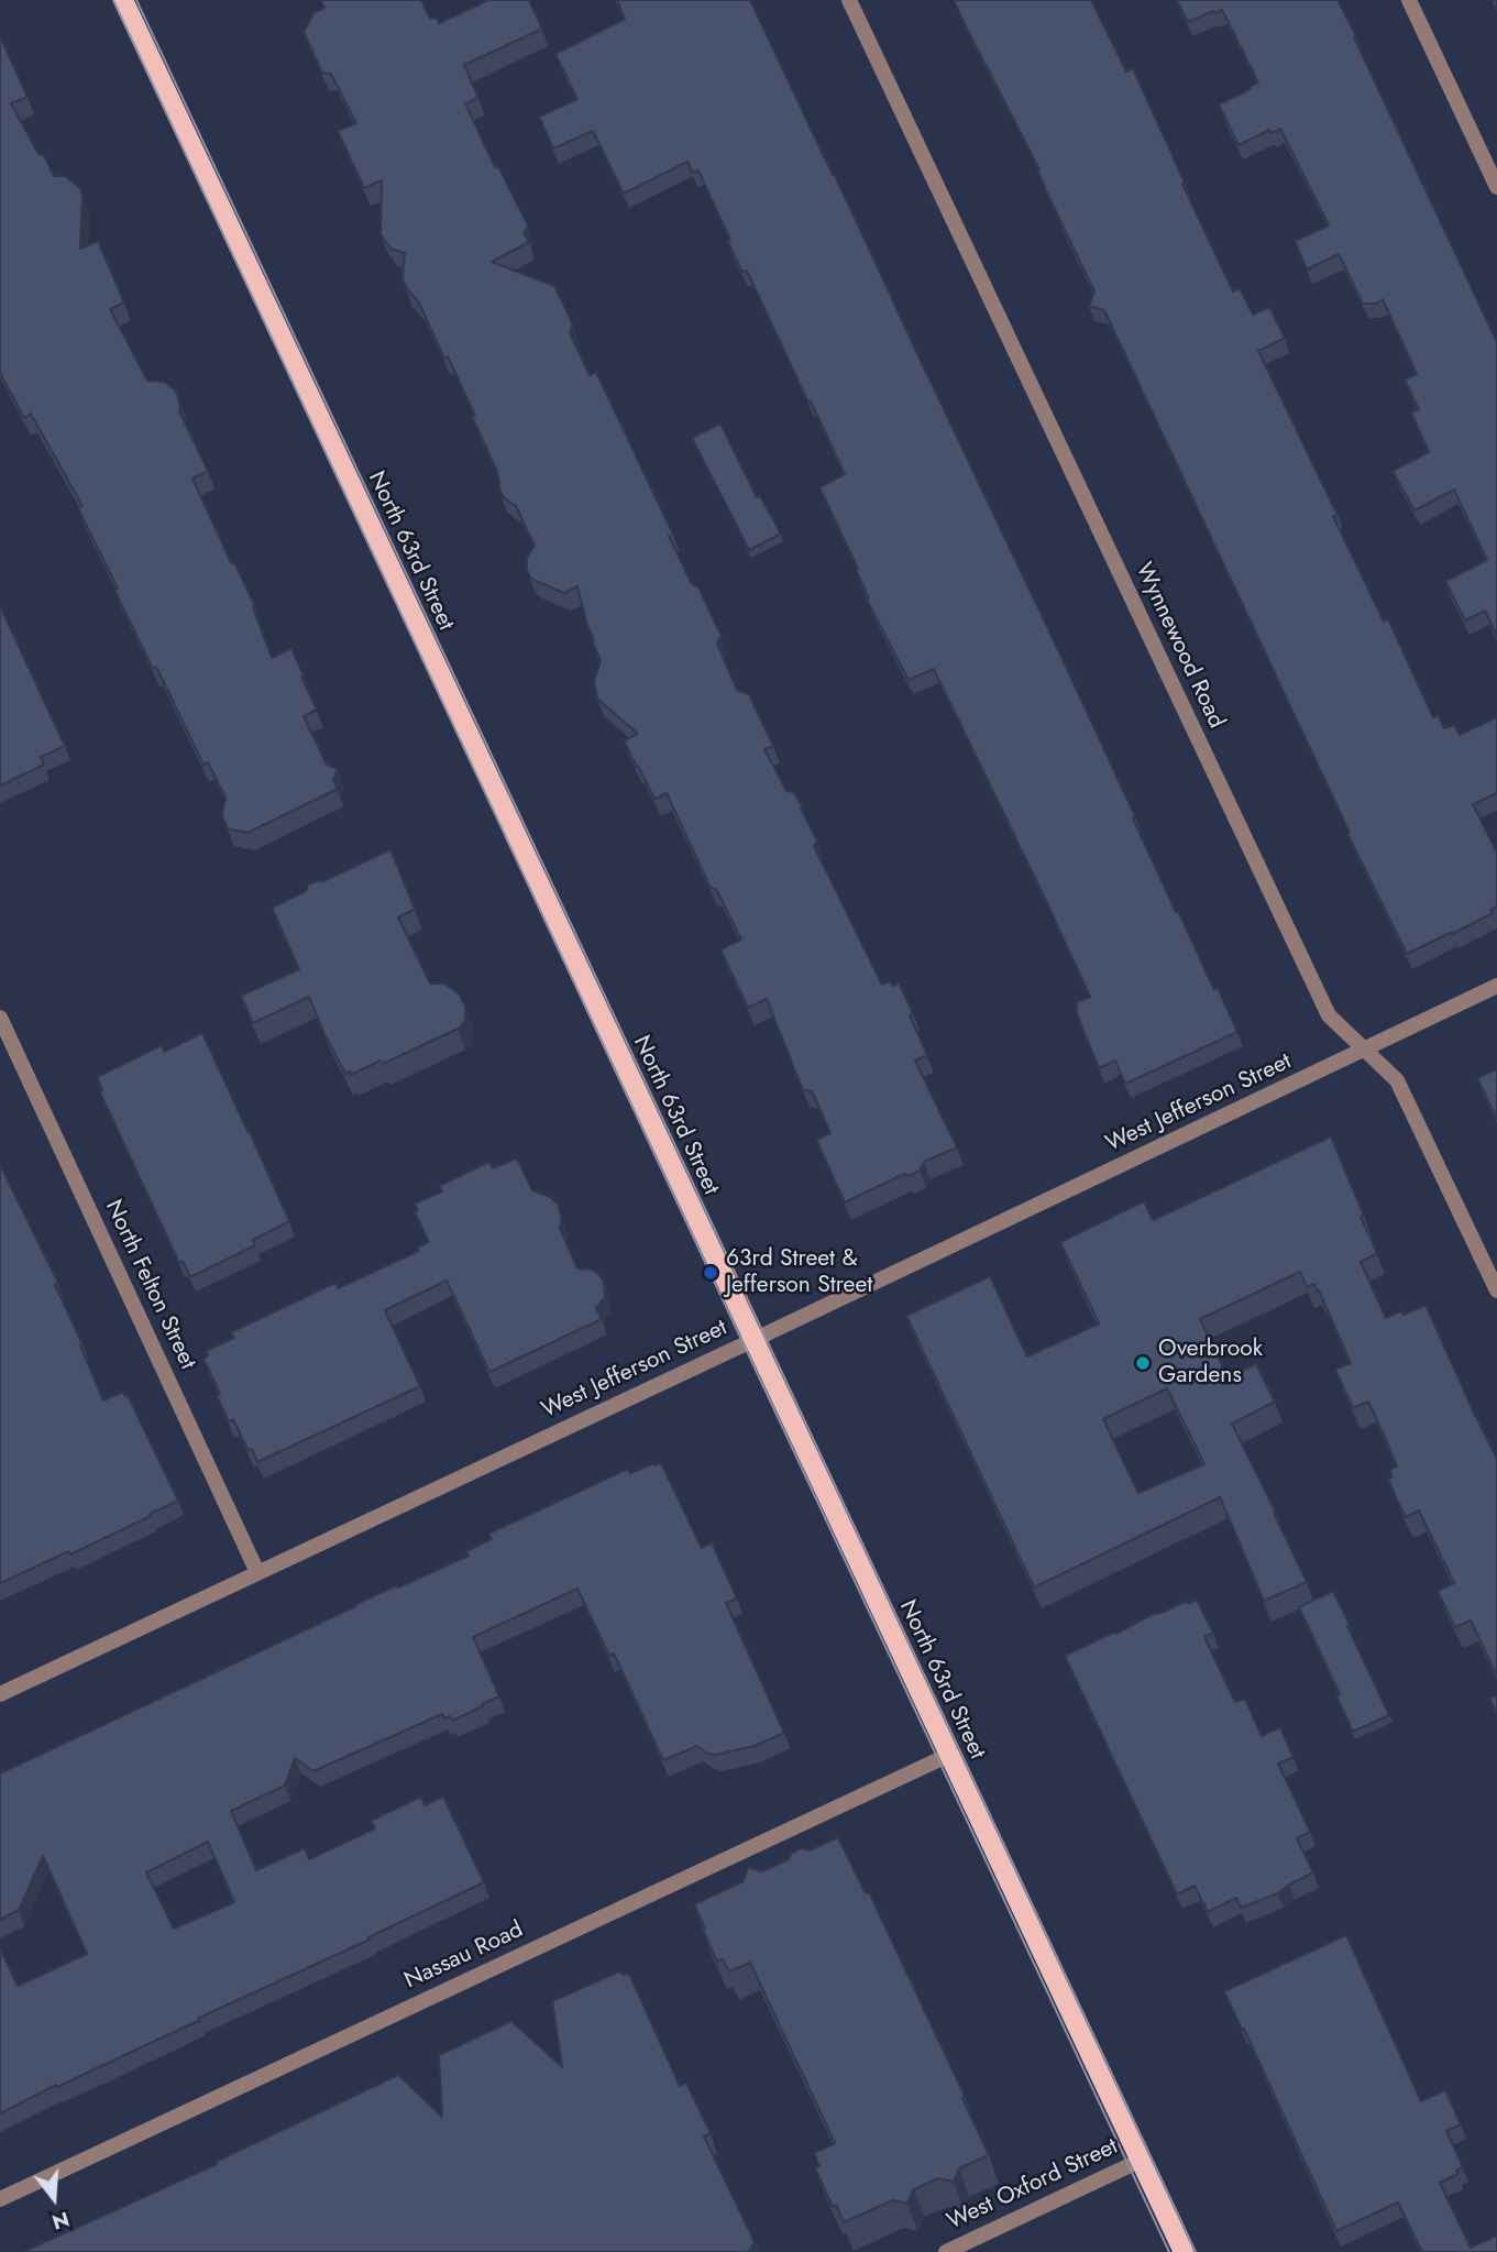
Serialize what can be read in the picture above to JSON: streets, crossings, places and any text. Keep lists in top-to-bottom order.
{
  "streets": {
    "main road": ["North 63rd Street"],
    "street": [
      "Wynnewood Road",
      "West Jefferson Street",
      "North Felton Street",
      "Nassau Road",
      "West Oxford Street"
    ]
  },
  "crossings": [
    ["North 63rd Street", "West Jefferson Street"],
    ["North 63rd Street", "Nassau Road"],
    ["North 63rd Street", "West Oxford Street"],
    ["Wynnewood Road", "West Jefferson Street"],
    ["West Jefferson Street", "North Felton Street"]
  ],
  "places": ["63rd Street & Jefferson Street", "Overbrook Gardens"],
  "north": "bottom"
}
